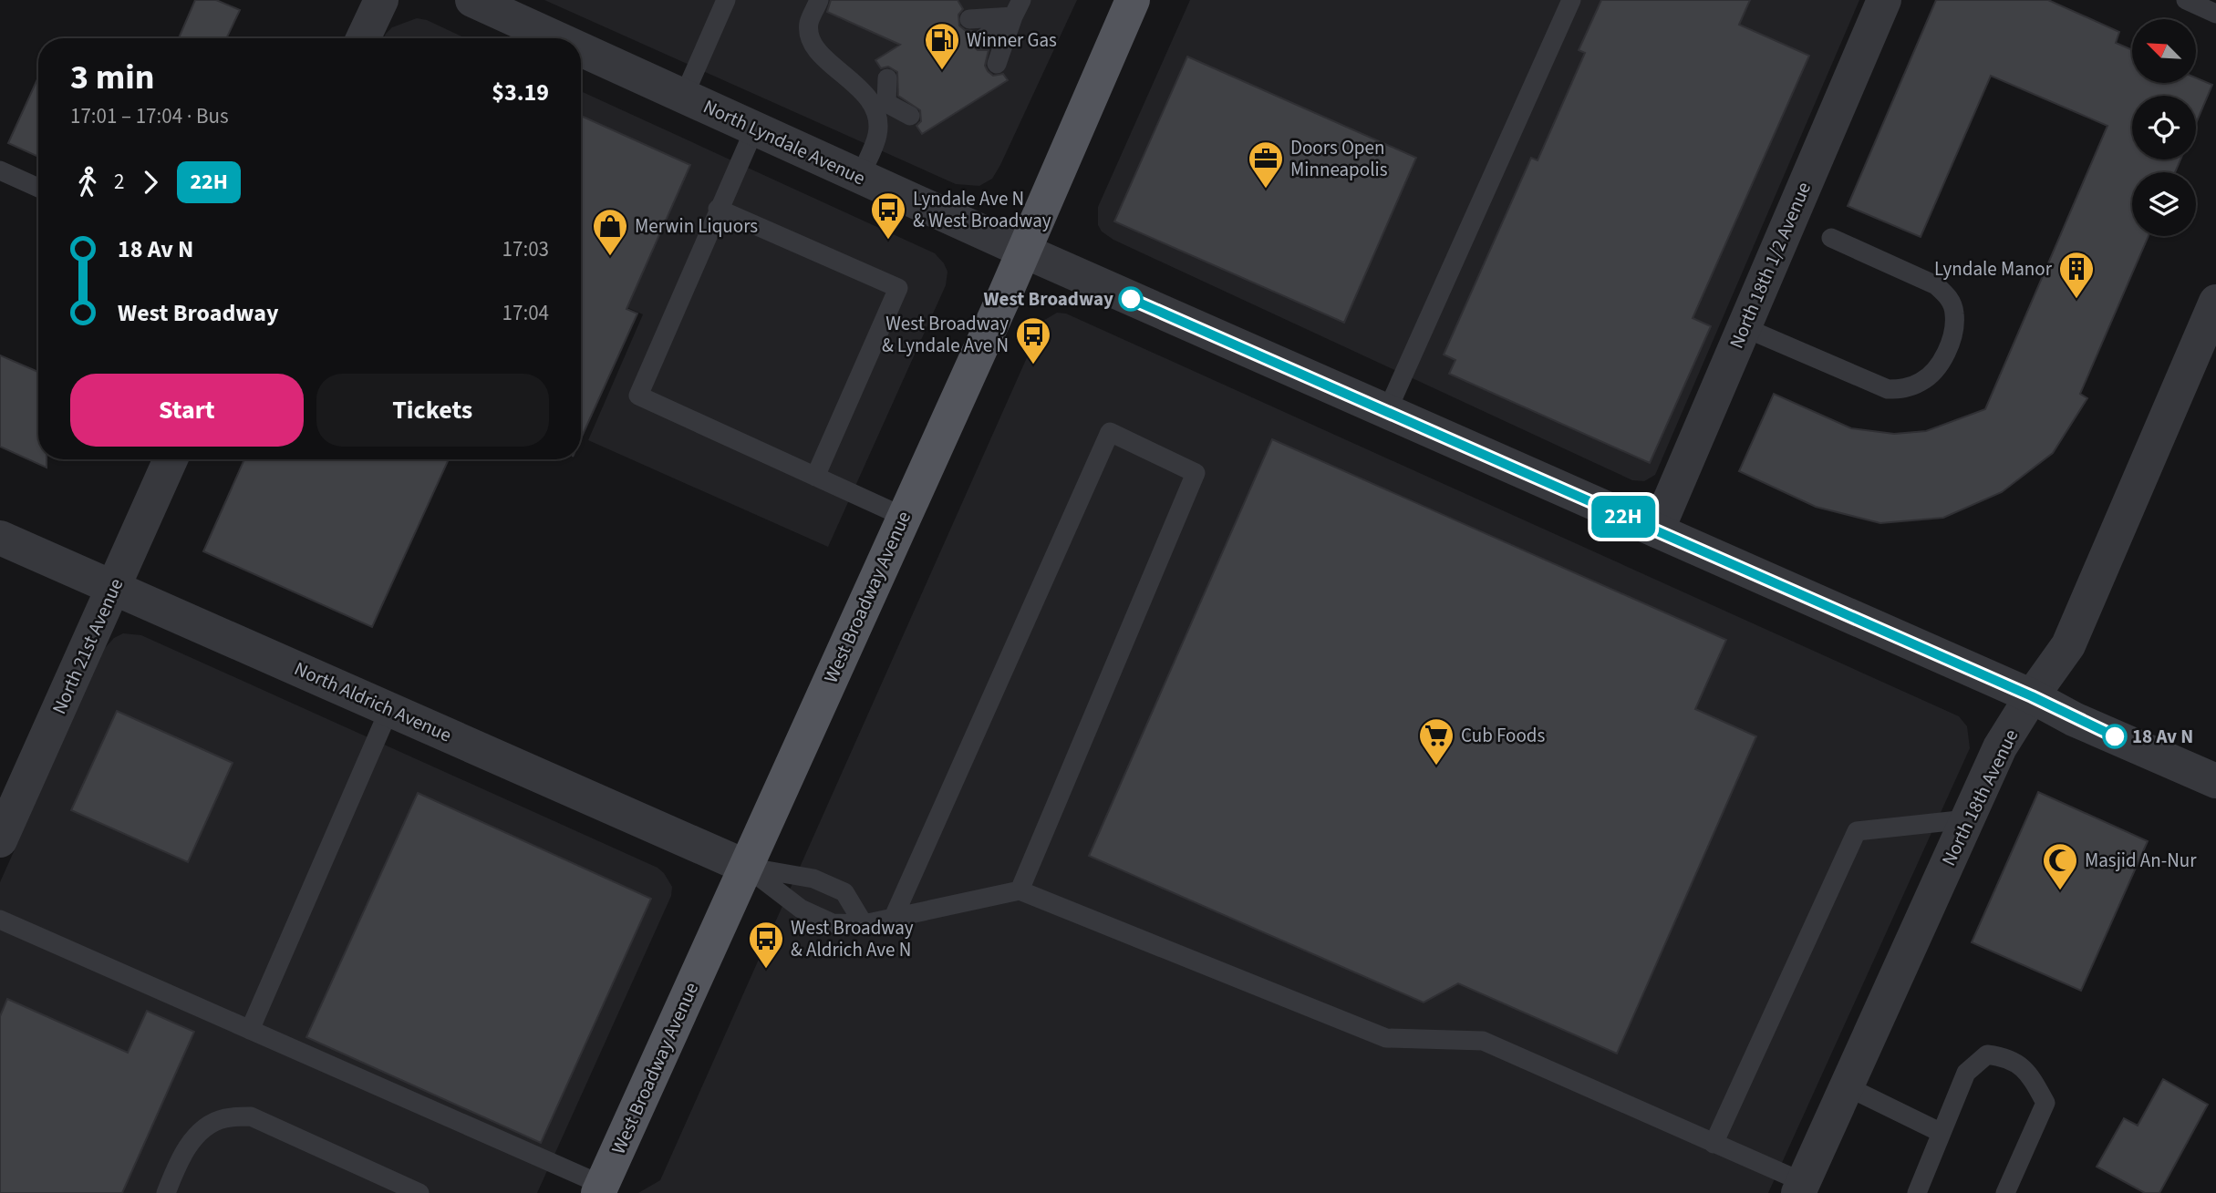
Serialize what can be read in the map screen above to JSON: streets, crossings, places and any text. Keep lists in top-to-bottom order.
{
  "streets": {
    "main road": ["West Broadway Avenue"],
    "street": [
      "North Lyndale Avenue",
      "North 18th 1/2 Avenue",
      "North 21st Avenue",
      "North Aldrich Avenue",
      "North 18th Avenue"
    ]
  },
  "crossings": [
    ["North Lyndale Avenue", "North 18th 1/2 Avenue"],
    ["North Lyndale Avenue", "West Broadway Avenue"],
    ["North Lyndale Avenue", "North 18th Avenue"],
    ["West Broadway Avenue", "North Aldrich Avenue"],
    ["North 21st Avenue", "North Aldrich Avenue"]
  ],
  "places": {
    "fuel station": ["Winner Gas"],
    "office": ["Doors Open Minneapolis"],
    "bus stop": ["Lyndale Ave N & West Broadway", "West Broadway & Lyndale Ave N", "West Broadway & Aldrich Ave N"],
    "shop": ["Merwin Liquors"],
    "other": ["West Broadway", "18 Av N"],
    "building": ["Lyndale Manor"],
    "supermarket": ["Cub Foods"],
    "mosque": ["Masjid An-Nur"]
  },
  "lines": ["bus line 22H"],
  "north": "top left",
  "page": {
    "on_map": "22H",
    "heading": ["3 min", "17:01 – 17:04 · Bus", "$3.19"],
    "legs": ["2", "22H"],
    "list": [
      {
        "name": "18 Av N",
        "value": "17:03"
      },
      {
        "name": "West Broadway",
        "value": "17:04"
      }
    ],
    "buttons": ["Start", "Tickets"]
  }
}
